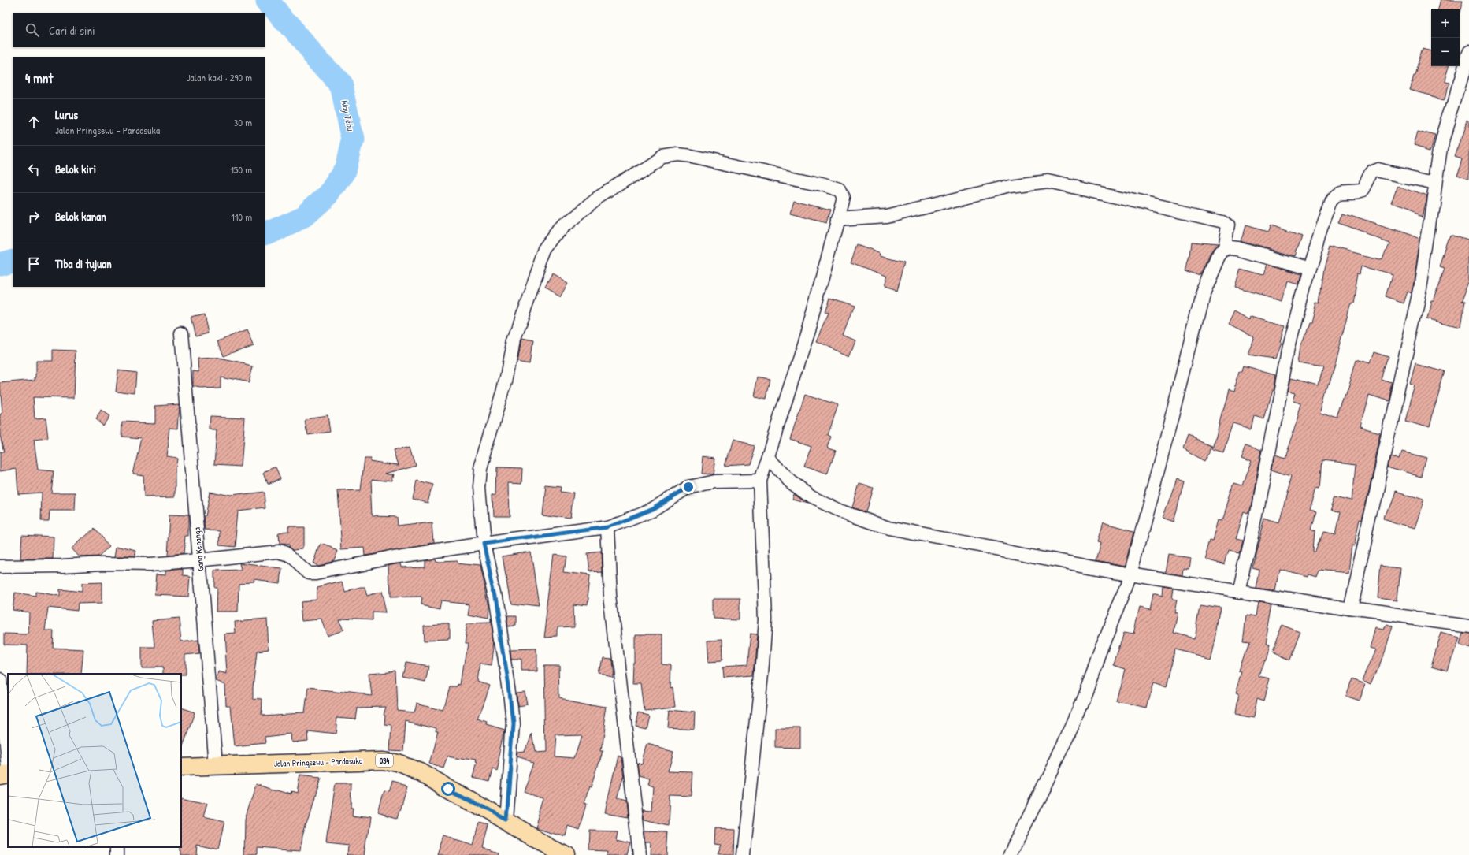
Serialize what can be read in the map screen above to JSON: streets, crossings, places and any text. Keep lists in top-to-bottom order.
{
  "streets": {
    "main road": ["034", "Jalan Pringsewu - Pardasuka"],
    "street": ["Gang Kenanga"]
  },
  "crossings": [
    ["Gang Kenanga", "Jalan Pringsewu - Pardasuka"]
  ],
  "water": ["Way Tebu"],
  "page": {
    "map_buttons": ["+", "−"],
    "search": "Cari di sini",
    "heading": ["4 mnt", "Jalan kaki · 290 m"],
    "list": [
      ["Lurus", "Jalan Pringsewu - Pardasuka", "30 m"],
      ["Belok kiri", "150 m"],
      ["Belok kanan", "110 m"],
      "Tiba di tujuan"
    ]
  }
}
